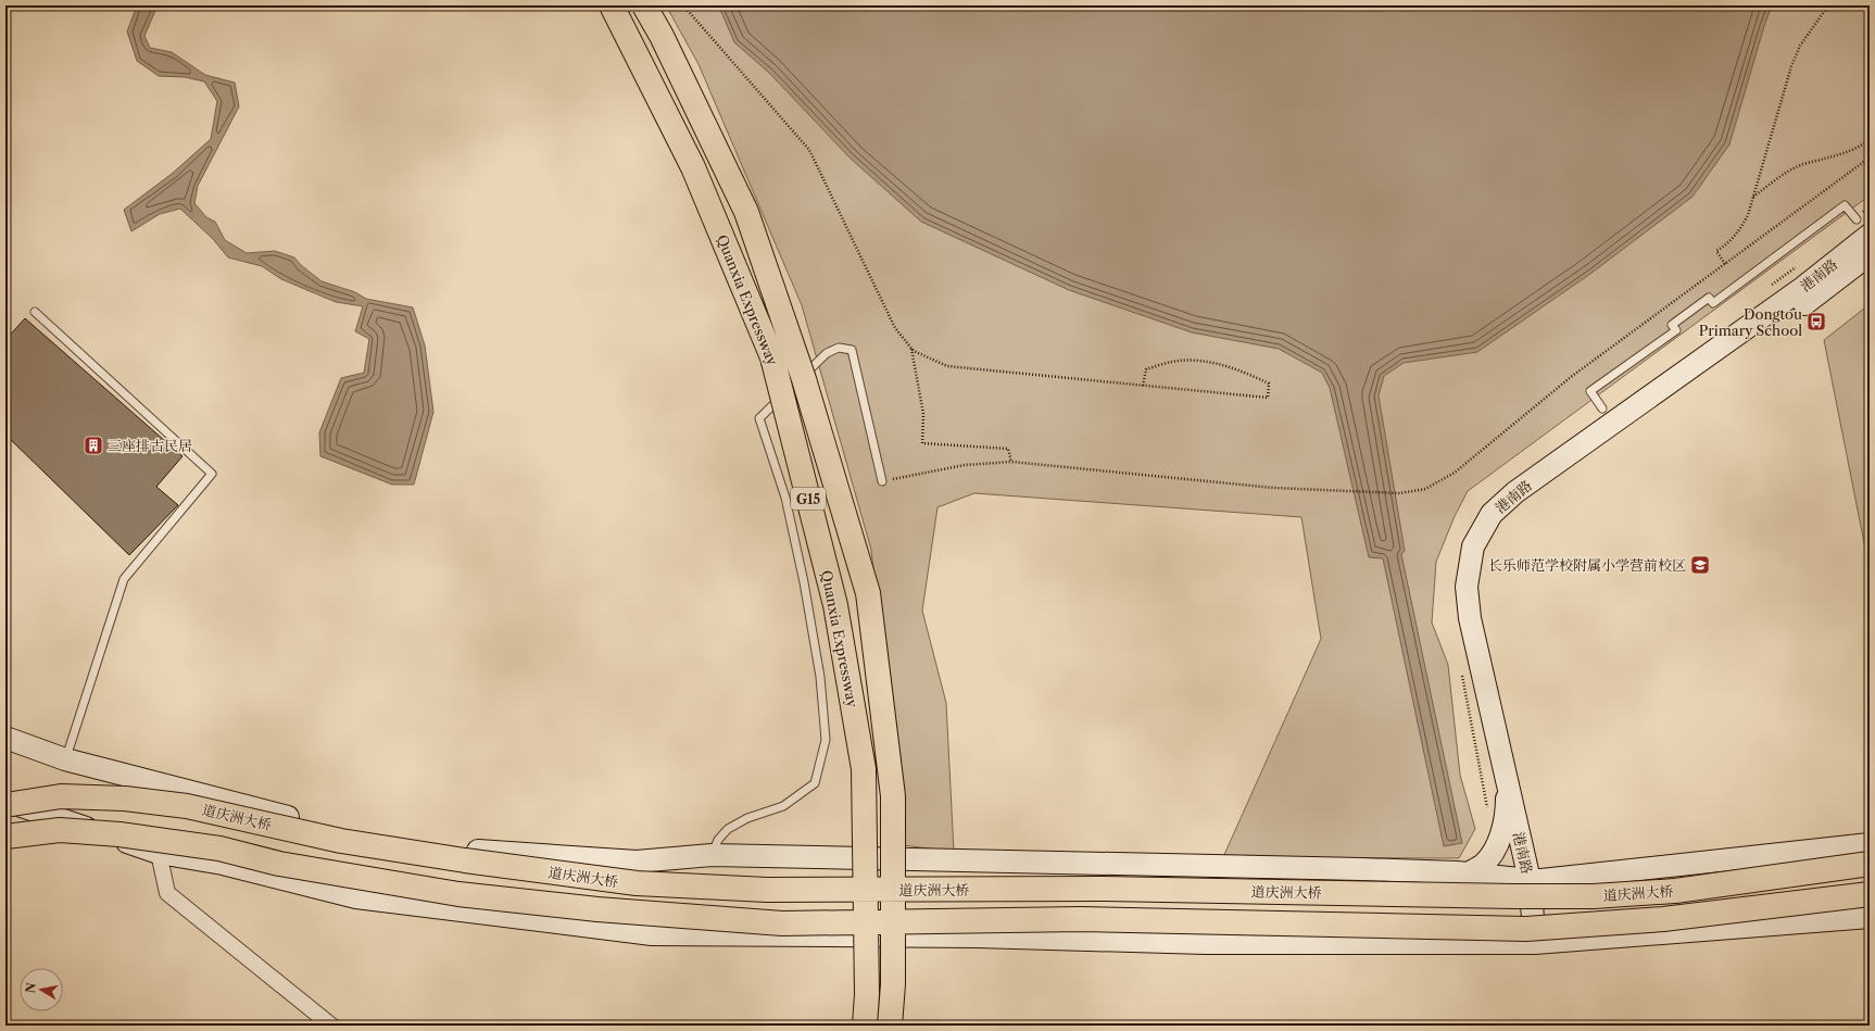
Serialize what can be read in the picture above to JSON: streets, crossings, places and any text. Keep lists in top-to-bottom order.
{
  "streets": {
    "highway": ["Quanxia Expressway", "G15", "道庆洲大桥"],
    "main road": ["港南路"]
  },
  "places": {
    "bus stop": ["Dongtou Primary School"],
    "building": ["三座排古民居"],
    "school or university": ["长乐师范学校附属小学营前校区"]
  },
  "north": "left"
}
